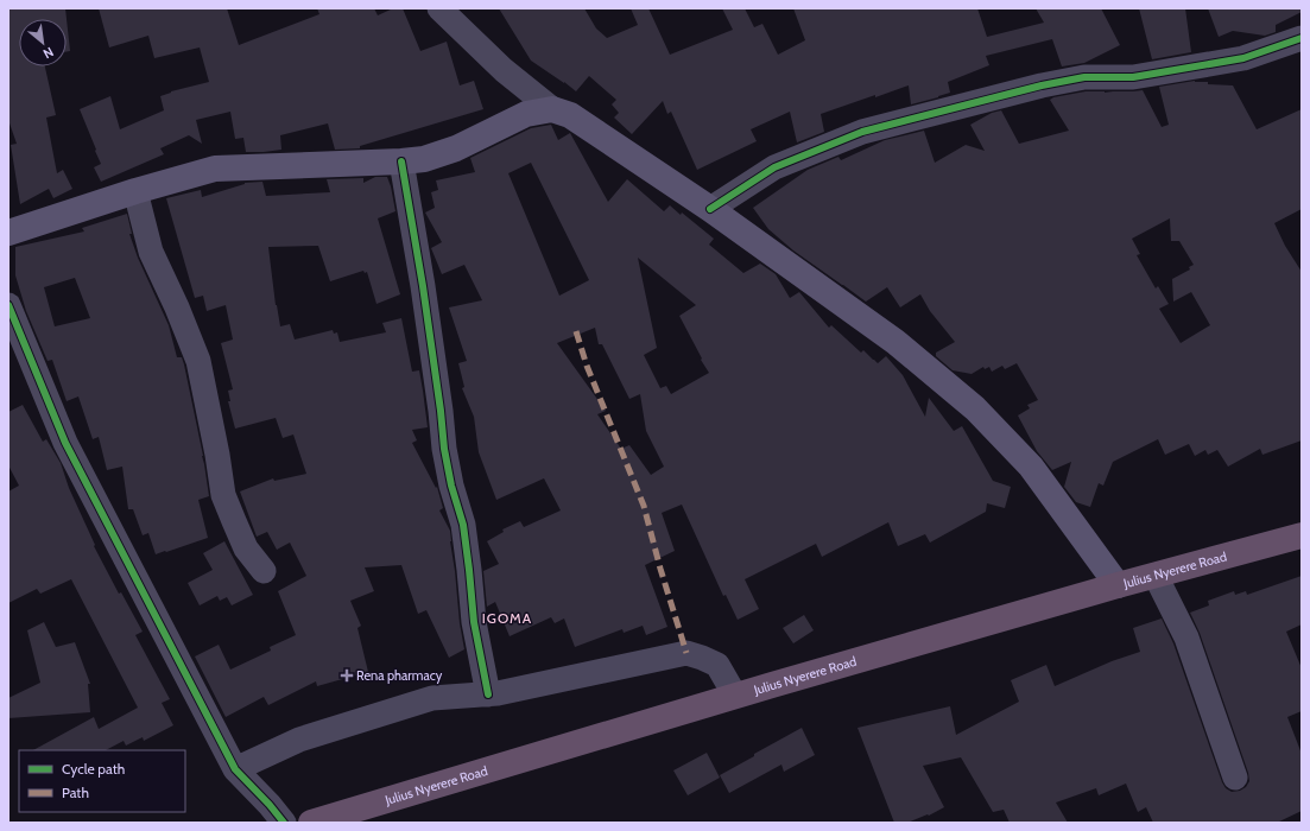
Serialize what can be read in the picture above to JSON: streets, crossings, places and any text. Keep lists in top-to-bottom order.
{
  "streets": {
    "highway": ["Julius Nyerere Road"]
  },
  "districts": ["IGOMA"],
  "places": {
    "health": ["Rena pharmacy"]
  },
  "legend": ["Cycle path", "Path"],
  "north": "bottom right"
}
